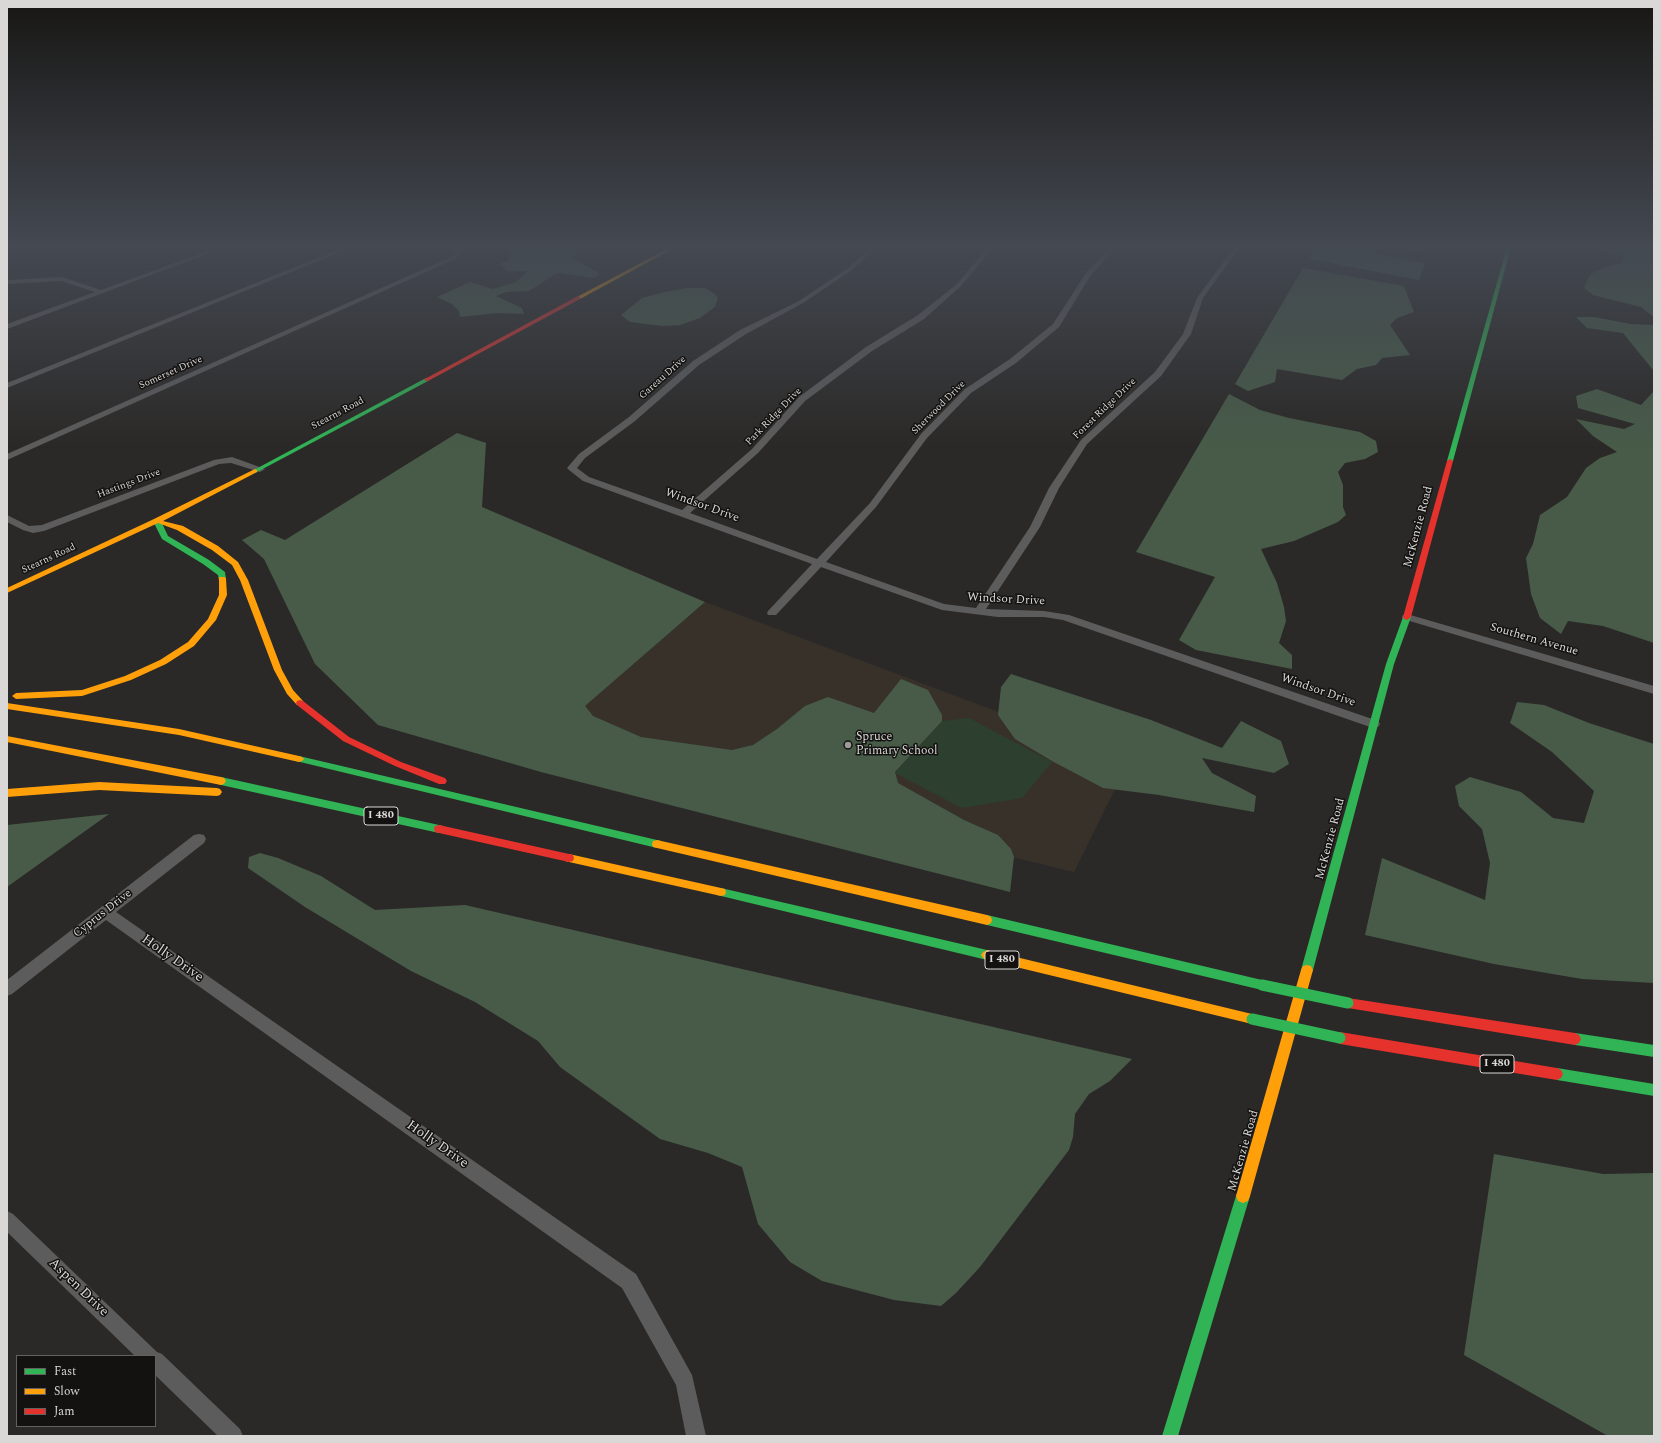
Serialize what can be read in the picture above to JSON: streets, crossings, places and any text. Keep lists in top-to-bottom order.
{
  "streets": {
    "main road": ["Stearns Road", "McKenzie Road", "I 480"],
    "street": [
      "Somerset Drive",
      "Gareau Drive",
      "Sherwood Drive",
      "Forest Ridge Drive",
      "Park Ridge Drive",
      "Hastings Drive",
      "Windsor Drive",
      "Southern Avenue",
      "Cyprus Drive",
      "Holly Drive",
      "Aspen Drive"
    ]
  },
  "crossings": [
    ["Gareau Drive", "Windsor Drive"],
    ["Sherwood Drive", "Windsor Drive"],
    ["Forest Ridge Drive", "Windsor Drive"],
    ["Stearns Road", "Hastings Drive"],
    ["Park Ridge Drive", "Windsor Drive"],
    ["Windsor Drive", "McKenzie Road"],
    ["McKenzie Road", "Southern Avenue"],
    ["Cyprus Drive", "Holly Drive"]
  ],
  "places": ["Spruce Primary School"],
  "legend": ["Fast", "Slow", "Jam"]
}
